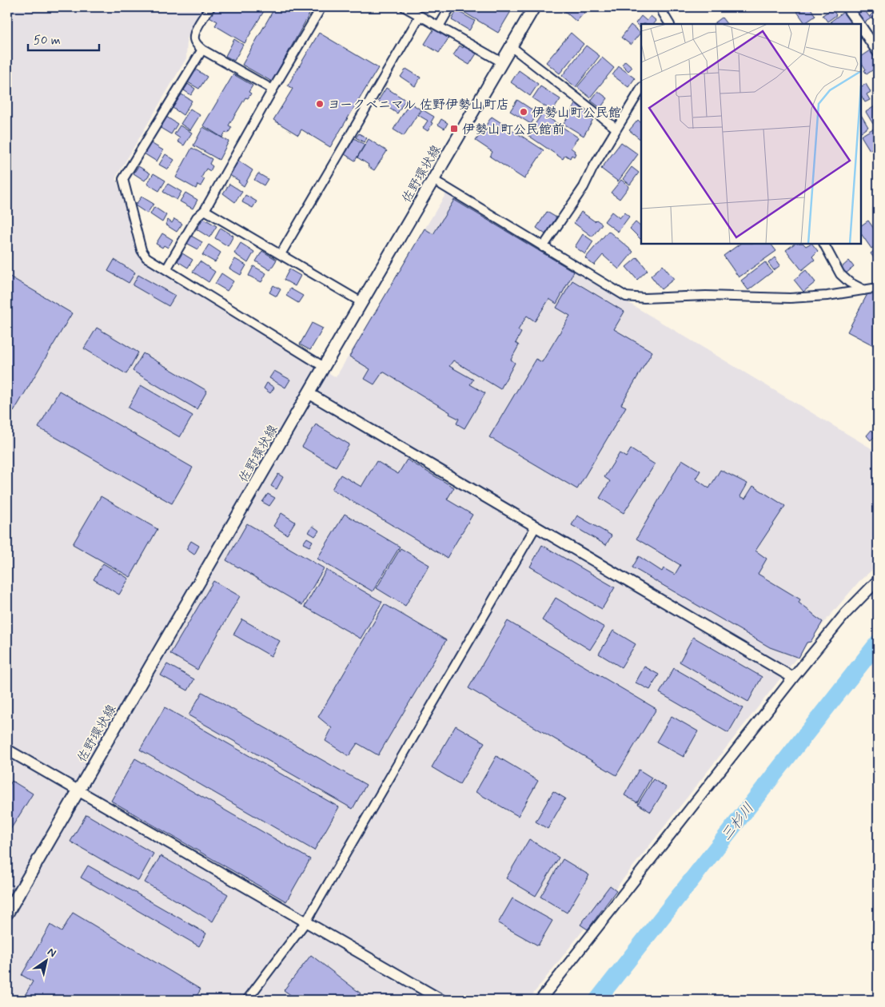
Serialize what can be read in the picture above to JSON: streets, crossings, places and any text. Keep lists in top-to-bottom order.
{
  "streets": {
    "main road": ["佐野環状線"]
  },
  "water": ["三杉川"],
  "places": {
    "other": ["ヨークベニマル 佐野伊勢山町店", "伊勢山町公民館"],
    "transit": ["伊勢山町公民館前"]
  },
  "scale_bar": "50 m",
  "north": "top right"
}
